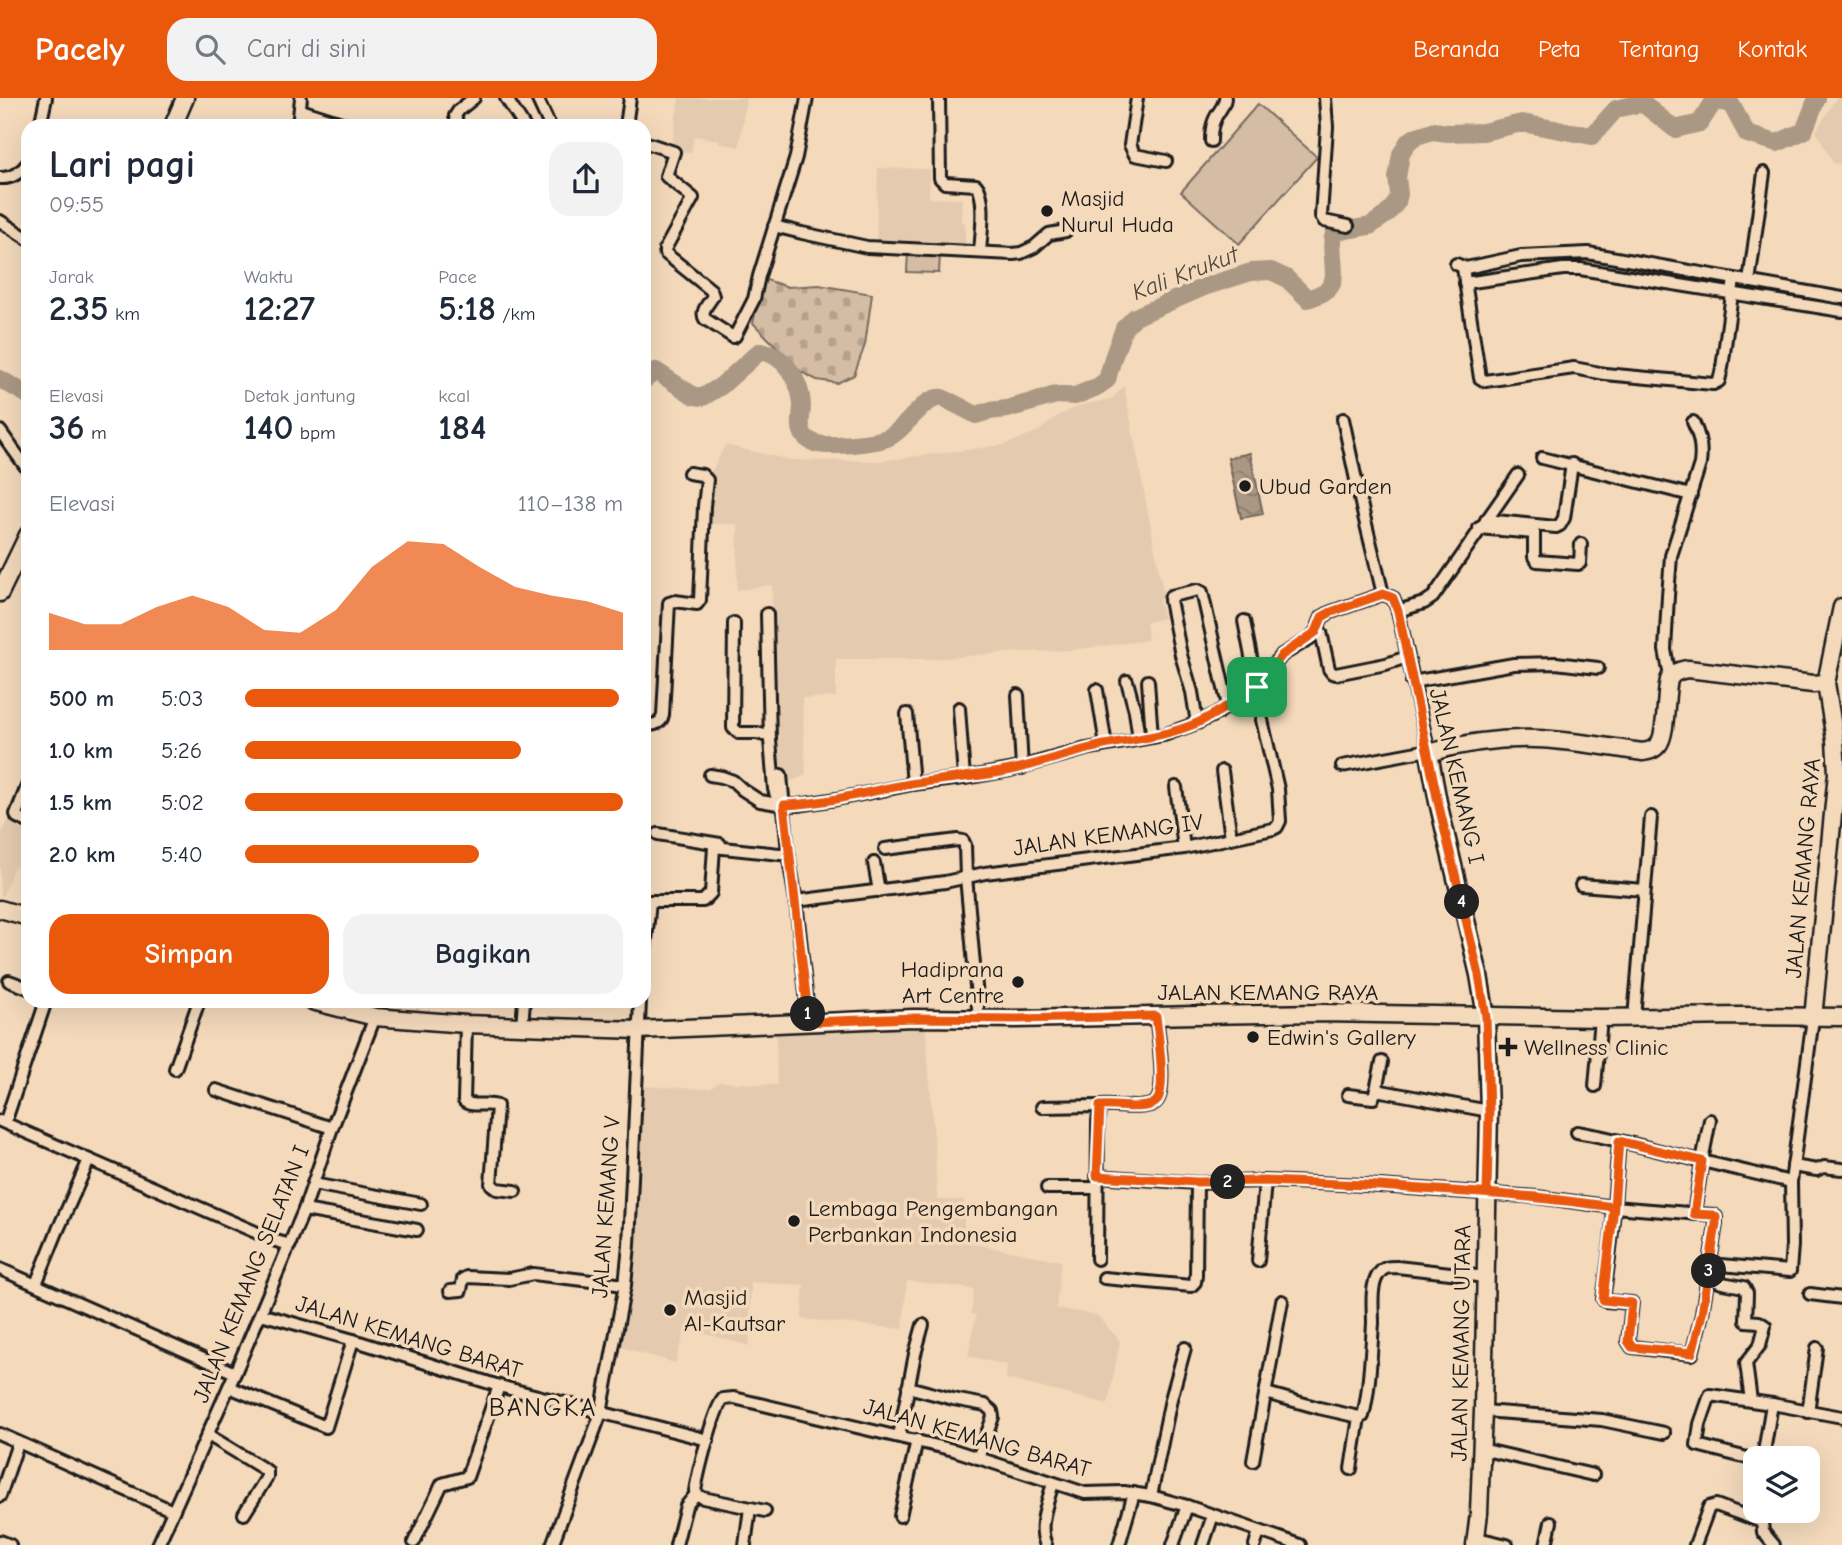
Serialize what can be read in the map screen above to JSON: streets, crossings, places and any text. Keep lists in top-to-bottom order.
{
  "streets": {
    "street": [
      "JALAN KEMANG I",
      "JALAN KEMANG IV",
      "JALAN KEMANG RAYA",
      "JALAN KEMANG V",
      "JALAN KEMANG SELATAN I",
      "JALAN KEMANG BARAT",
      "JALAN KEMANG UTARA"
    ]
  },
  "crossings": [
    ["JALAN KEMANG I", "JALAN KEMANG RAYA"],
    ["JALAN KEMANG I", "JALAN KEMANG UTARA"],
    ["JALAN KEMANG RAYA", "JALAN KEMANG V"],
    ["JALAN KEMANG RAYA", "JALAN KEMANG SELATAN I"],
    ["JALAN KEMANG RAYA", "JALAN KEMANG UTARA"],
    ["JALAN KEMANG V", "JALAN KEMANG BARAT"],
    ["JALAN KEMANG SELATAN I", "JALAN KEMANG BARAT"]
  ],
  "districts": ["BANGKA"],
  "water": ["Kali Krukut"],
  "places": {
    "other": [
      "Masjid Nurul Huda",
      "Ubud Garden",
      "Hadiprana Art Centre",
      "Edwin's Gallery",
      "Lembaga Pengembangan Perbankan Indonesia",
      "Masjid Al-Kautsar"
    ],
    "health": ["Wellness Clinic"]
  },
  "page": {
    "header": "Pacely",
    "search": "Cari di sini",
    "nav": [
      "Beranda",
      "Peta",
      "Tentang",
      "Kontak"
    ],
    "heading": ["Lari pagi", "09:55"],
    "stats": [
      ["Jarak", "2.35 km"],
      ["Waktu", "12:27"],
      ["Pace", "5:18 /km"],
      ["Elevasi", "36 m"],
      ["Detak jantung", "140 bpm"],
      ["kcal", "184"]
    ],
    "chart": ["Elevasi", "110–138 m"],
    "list": [
      {
        "name": "500 m",
        "note": "5:03"
      },
      {
        "name": "1.0 km",
        "note": "5:26"
      },
      {
        "name": "1.5 km",
        "note": "5:02"
      },
      {
        "name": "2.0 km",
        "note": "5:40"
      }
    ],
    "pins": [
      "4",
      "1",
      "2",
      "3"
    ],
    "buttons": ["Simpan", "Bagikan"]
  }
}
